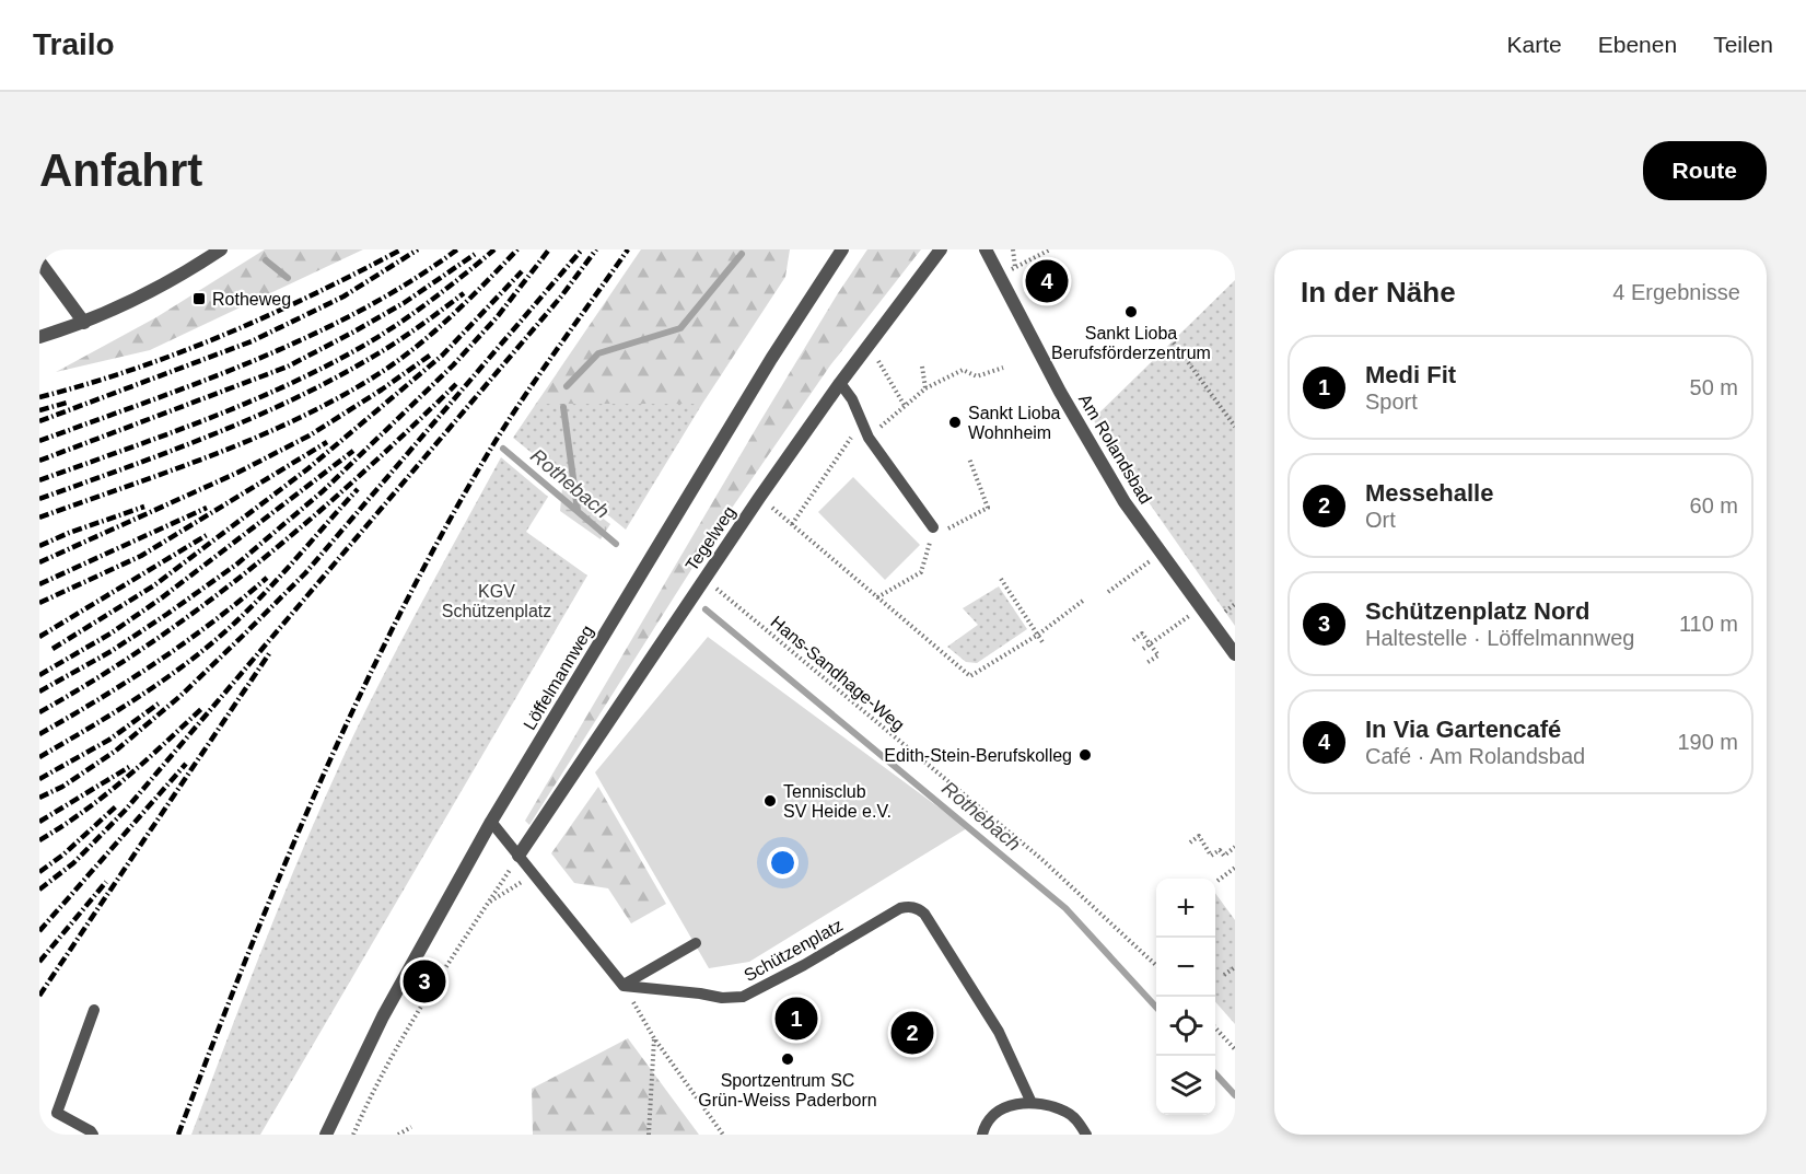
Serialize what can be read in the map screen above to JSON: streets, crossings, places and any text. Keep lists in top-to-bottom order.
{
  "streets": {
    "street": ["Am Rolandsbad", "Tegelweg", "Löffelmannweg"],
    "lane": ["Schützenplatz"],
    "path": ["Hans-Sandhage-Weg"]
  },
  "crossings": [
    ["Tegelweg", "Hans-Sandhage-Weg"]
  ],
  "water": ["Rothebach"],
  "parks": ["KGV Schützenplatz"],
  "places": {
    "transit": ["Rotheweg"],
    "other": [
      "Sankt Lioba Berufsförderzentrum",
      "Sankt Lioba Wohnheim",
      "Edith-Stein-Berufskolleg",
      "Tennisclub SV Heide e.V.",
      "Sportzentrum SC Grün-Weiss Paderborn"
    ]
  },
  "page": {
    "header": "Trailo",
    "nav": ["Karte", "Ebenen", "Teilen"],
    "buttons": "Route",
    "title": "Anfahrt",
    "heading": ["In der Nähe", "4 Ergebnisse"],
    "pins": [
      "4",
      "3",
      "1",
      "2"
    ],
    "list": [
      {
        "mark": "1",
        "name": "Medi Fit",
        "note": "Sport",
        "value": "50 m"
      },
      {
        "mark": "2",
        "name": "Messehalle",
        "note": "Ort",
        "value": "60 m"
      },
      {
        "mark": "3",
        "name": "Schützenplatz Nord",
        "note": "Haltestelle · Löffelmannweg",
        "value": "110 m"
      },
      {
        "mark": "4",
        "name": "In Via Gartencafé",
        "note": "Café · Am Rolandsbad",
        "value": "190 m"
      }
    ],
    "map_buttons": ["+", "−"]
  }
}
